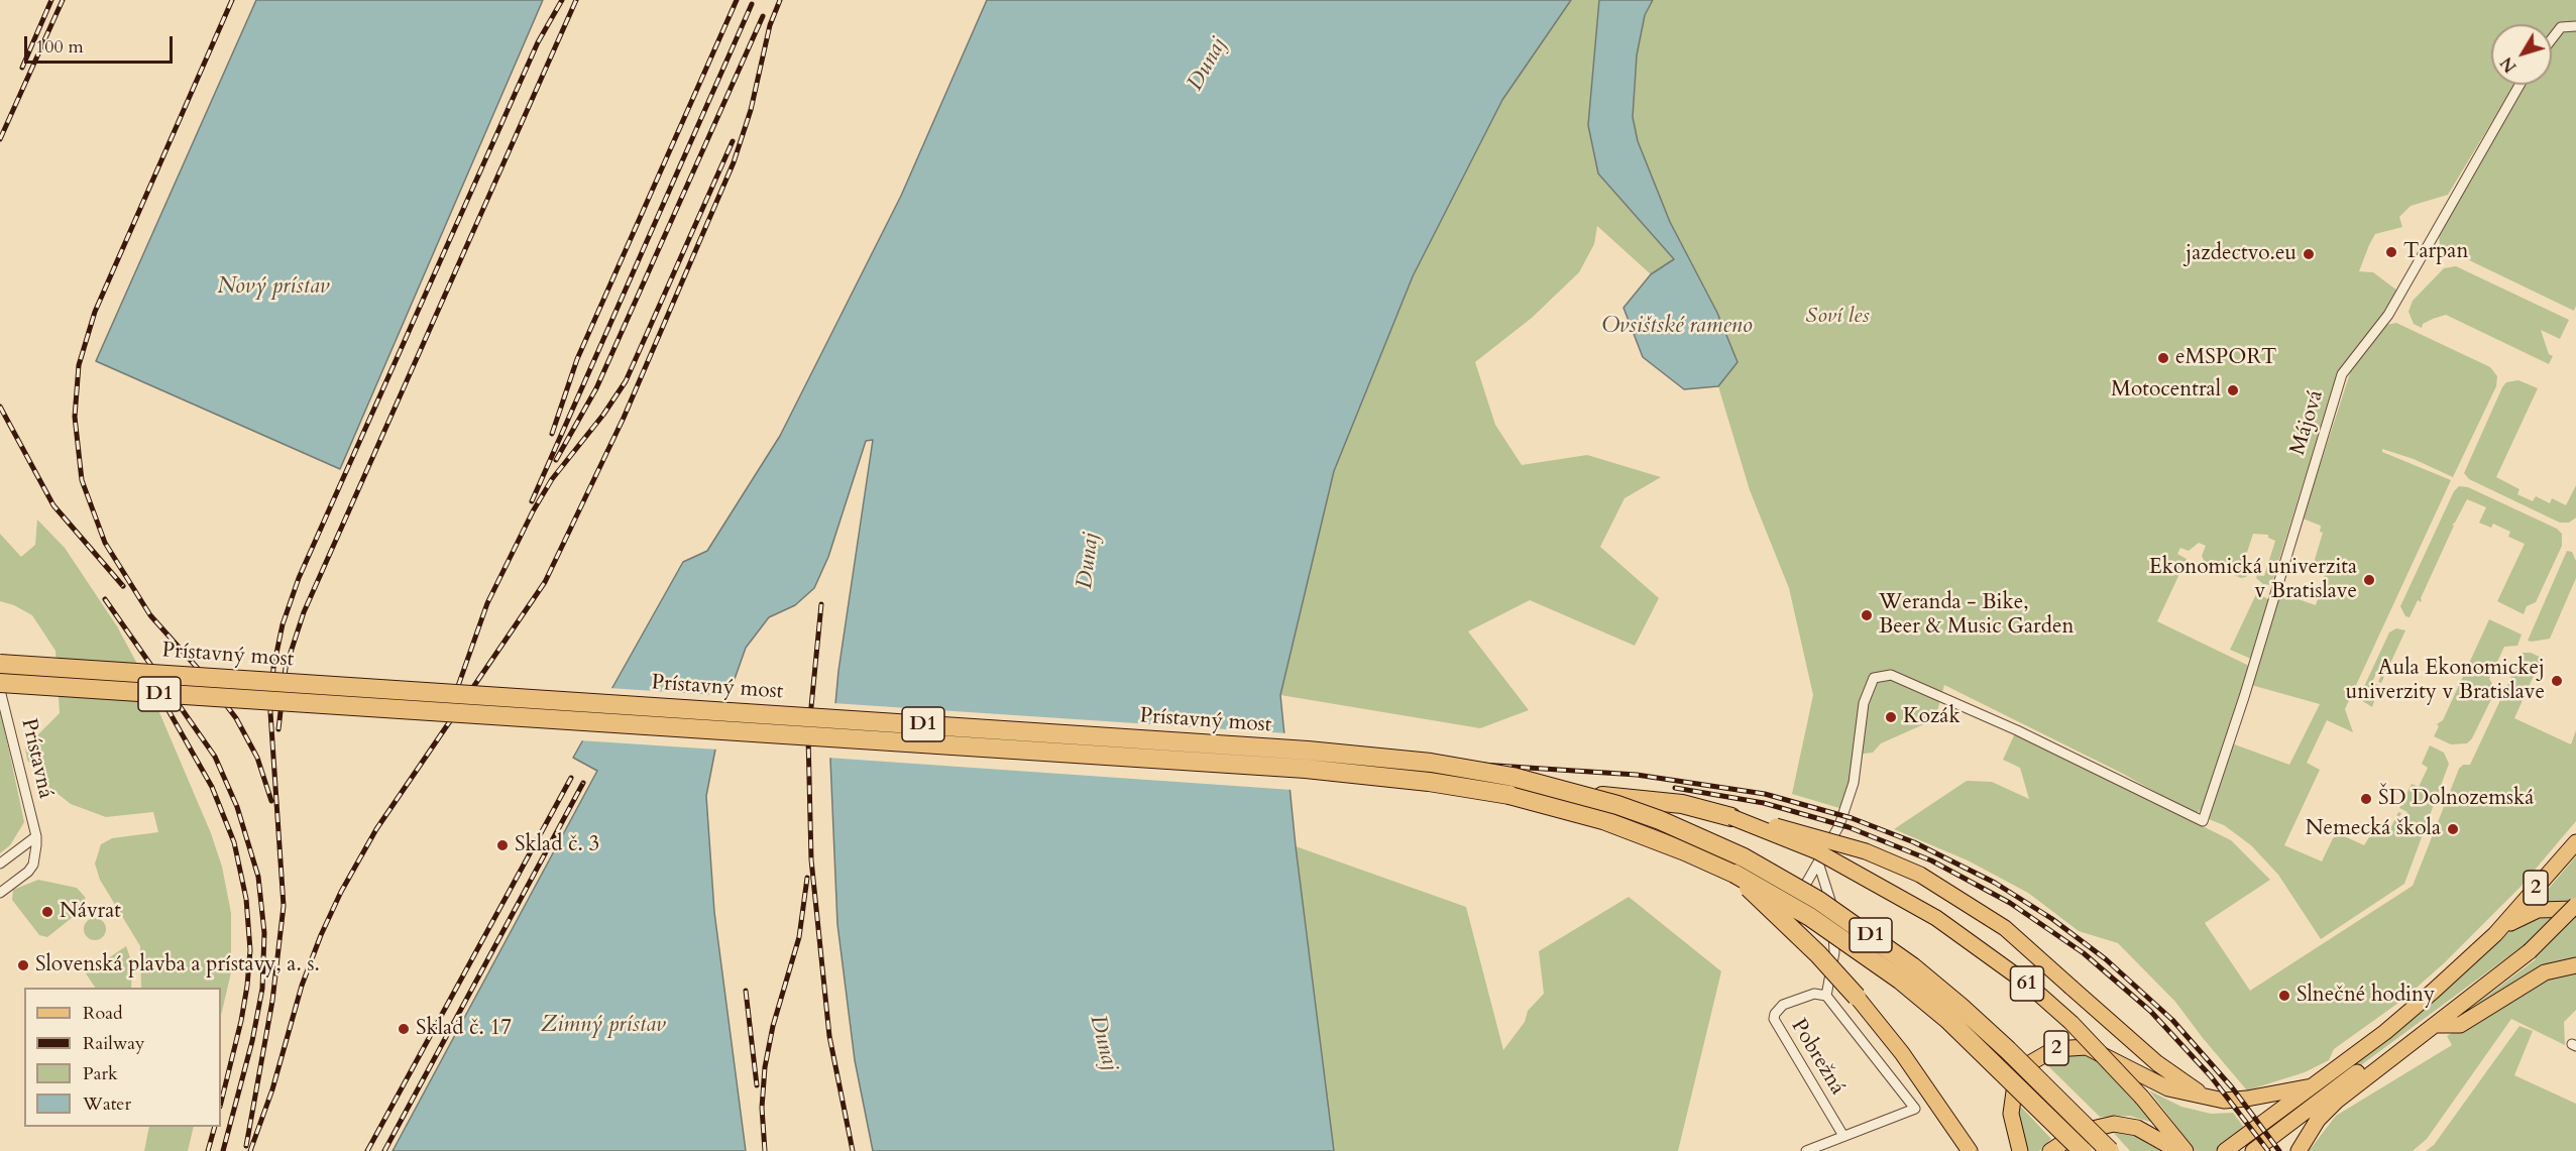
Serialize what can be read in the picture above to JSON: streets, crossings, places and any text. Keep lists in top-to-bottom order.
{
  "streets": {
    "highway": ["Prístavný most", "D1", "61"],
    "main road": ["2"],
    "street": ["Májová", "Prístavná", "Pobrežná"]
  },
  "crossings": [
    ["Prístavný most", "D1"],
    ["Prístavný most", "61"],
    ["D1", "61"]
  ],
  "water": [
    "Dunaj",
    "Nový prístav",
    "Ovsištské rameno",
    "Zimný prístav"
  ],
  "parks": ["Soví les"],
  "places": [
    "Tarpan",
    "jazdectvo.eu",
    "eMSPORT",
    "Motocentral",
    "Ekonomická univerzita v Bratislave",
    "Weranda - Bike, Beer & Music Garden",
    "Aula Ekonomickej univerzity v Bratislave",
    "Kozák",
    "ŠD Dolnozemská",
    "Nemecká škola",
    "Sklad č. 3",
    "Návrat",
    "Slovenská plavba a prístavy, a. s.",
    "Slnečné hodiny",
    "Sklad č. 17"
  ],
  "legend": [
    "Road",
    "Railway",
    "Park",
    "Water"
  ],
  "scale_bar": "100 m",
  "north": "bottom left"
}
